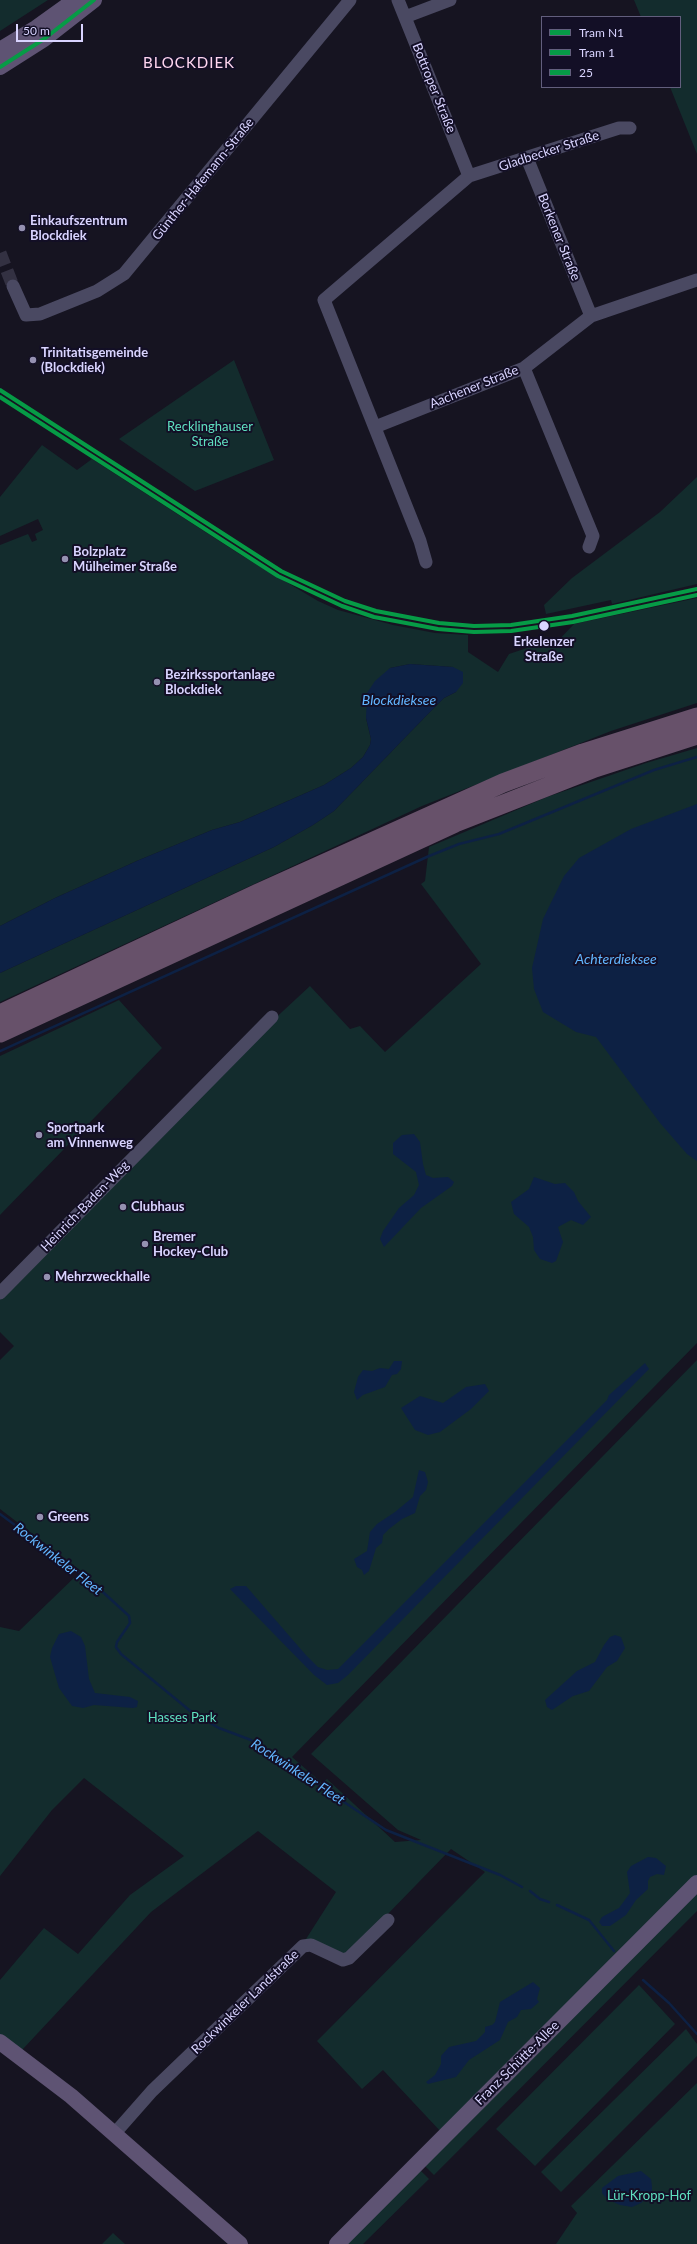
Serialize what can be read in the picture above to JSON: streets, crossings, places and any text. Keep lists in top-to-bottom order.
{
  "streets": {
    "main road": ["Franz-Schütte-Allee"],
    "street": [
      "Bottroper Straße",
      "Gladbecker Straße",
      "Günther-Hafemann-Straße",
      "Borkener Straße",
      "Aachener Straße",
      "Heinrich-Baden-Weg",
      "Rockwinkeler Landstraße"
    ]
  },
  "crossings": [
    ["Bottroper Straße", "Gladbecker Straße"],
    ["Gladbecker Straße", "Borkener Straße"],
    ["Borkener Straße", "Aachener Straße"]
  ],
  "districts": ["BLOCKDIEK"],
  "water": ["Blockdieksee", "Achterdieksee", "Rockwinkeler Fleet"],
  "parks": ["Recklinghauser Straße", "Hasses Park", "Lür-Kropp-Hof"],
  "places": [
    "Einkaufszentrum Blockdiek",
    "Trinitatisgemeinde (Blockdiek)",
    "Bolzplatz Mülheimer Straße",
    "Erkelenzer Straße",
    "Bezirkssportanlage Blockdiek",
    "Sportpark am Vinnenweg",
    "Clubhaus",
    "Bremer Hockey-Club",
    "Mehrzweckhalle",
    "Greens"
  ],
  "lines": ["transit line 25", "tram line N1", "tram line 1"],
  "legend": ["Tram N1", "Tram 1", "25"],
  "scale_bar": "50 m"
}
